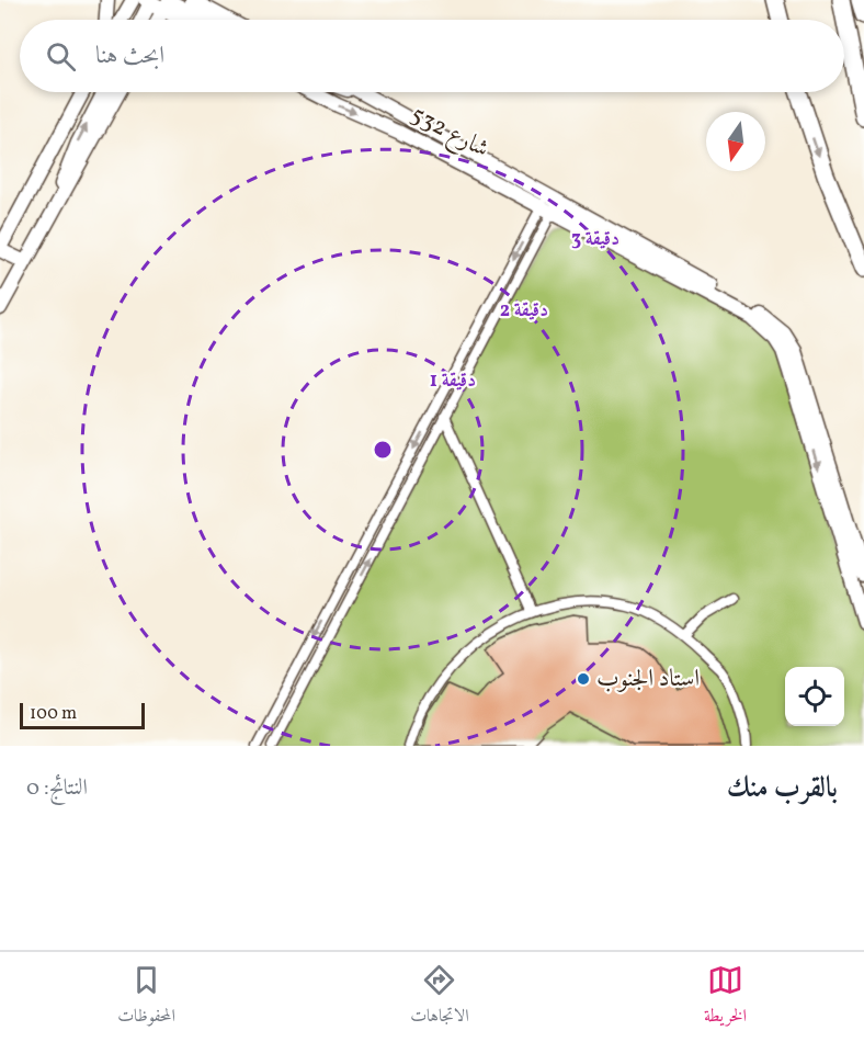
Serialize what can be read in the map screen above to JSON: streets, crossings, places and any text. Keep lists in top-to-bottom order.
{
  "streets": {
    "street": ["شارع 532"]
  },
  "places": ["استاد الجنوب"],
  "scale_bar": "100 m",
  "north": "bottom",
  "page": {
    "search": "ابحث هنا",
    "scale": "100 m",
    "heading": ["بالقرب منك", "النتائج: 0"],
    "nav": ["الخريطة", "الاتجاهات", "المحفوظات"]
  },
  "rings": ["3 دقيقة", "2 دقيقة", "1 دقيقة"]
}
